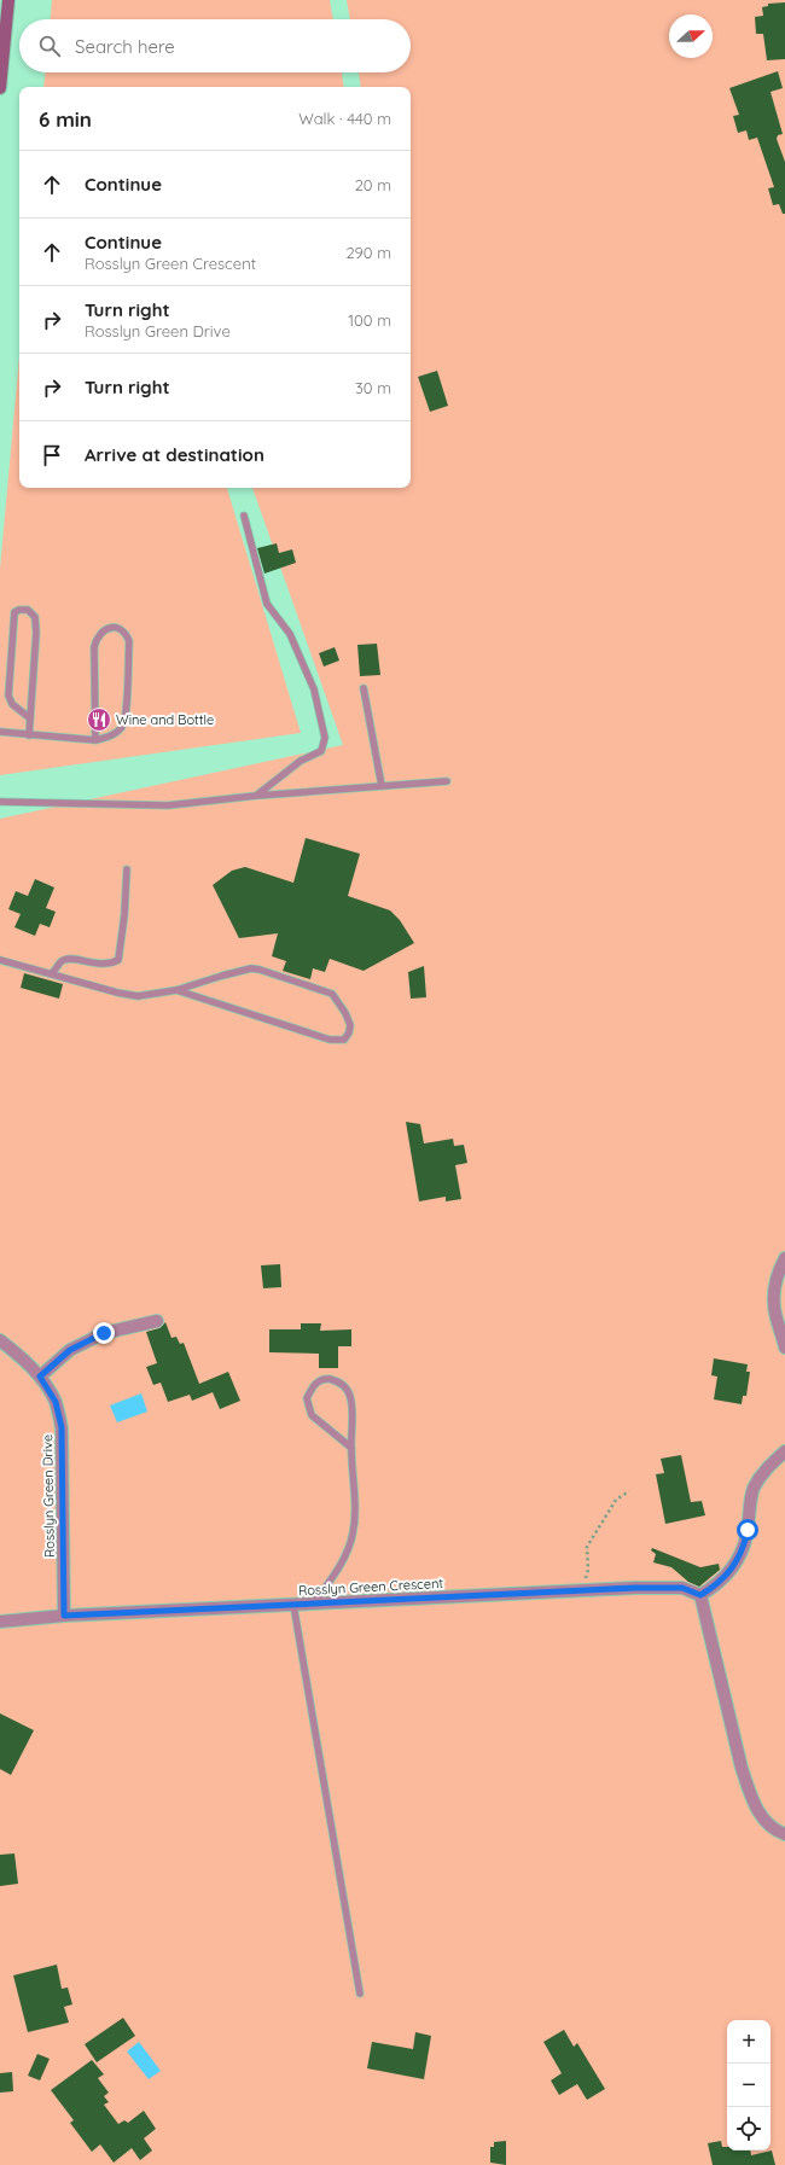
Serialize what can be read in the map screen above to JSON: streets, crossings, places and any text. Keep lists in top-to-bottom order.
{
  "streets": {
    "street": ["Rosslyn Green Drive", "Rosslyn Green Crescent"]
  },
  "crossings": [
    ["Rosslyn Green Drive", "Rosslyn Green Crescent"]
  ],
  "places": {
    "restaurant": ["Wine and Bottle"]
  },
  "north": "right",
  "page": {
    "search": "Search here",
    "heading": ["6 min", "Walk · 440 m"],
    "list": [
      ["Continue", "20 m"],
      ["Continue", "Rosslyn Green Crescent", "290 m"],
      ["Turn right", "Rosslyn Green Drive", "100 m"],
      ["Turn right", "30 m"],
      "Arrive at destination"
    ],
    "map_buttons": ["+", "−"]
  }
}
